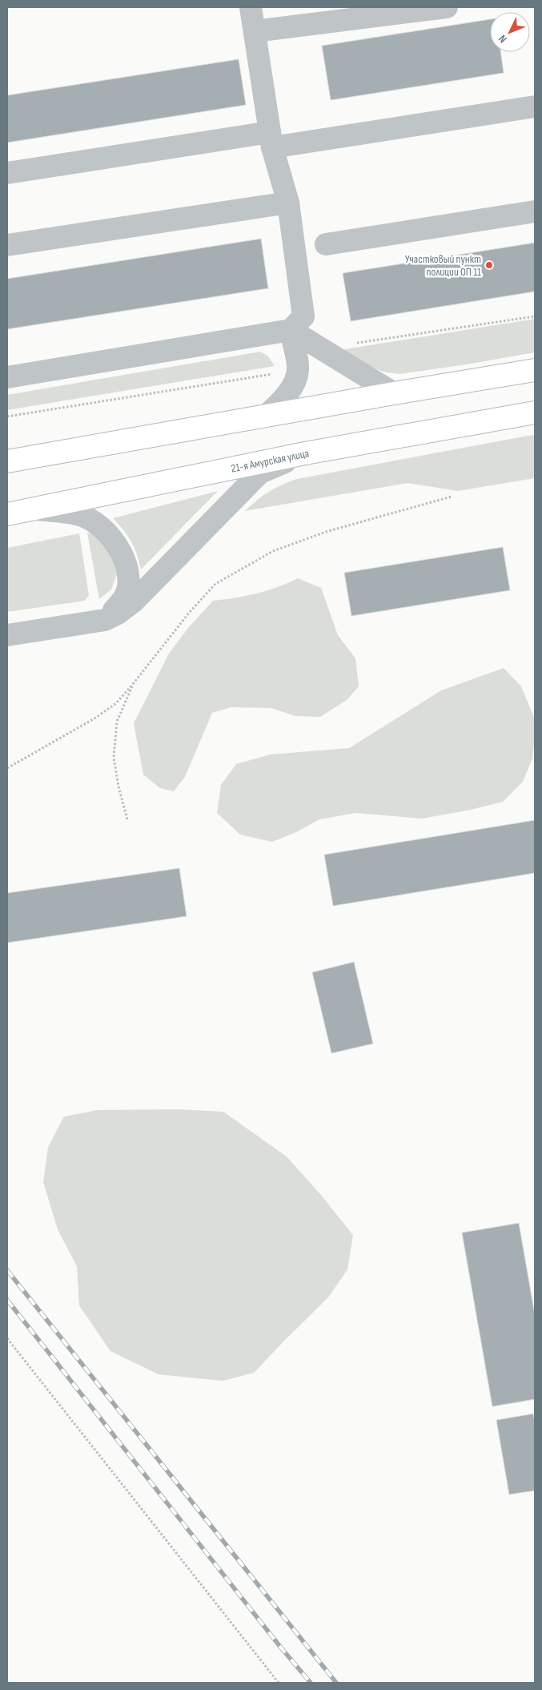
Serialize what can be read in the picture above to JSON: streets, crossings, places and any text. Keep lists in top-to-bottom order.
{
  "streets": {
    "main road": ["21-я Амурская улица"]
  },
  "places": ["Участковый пункт полиции ОП 11"],
  "north": "bottom left"
}
